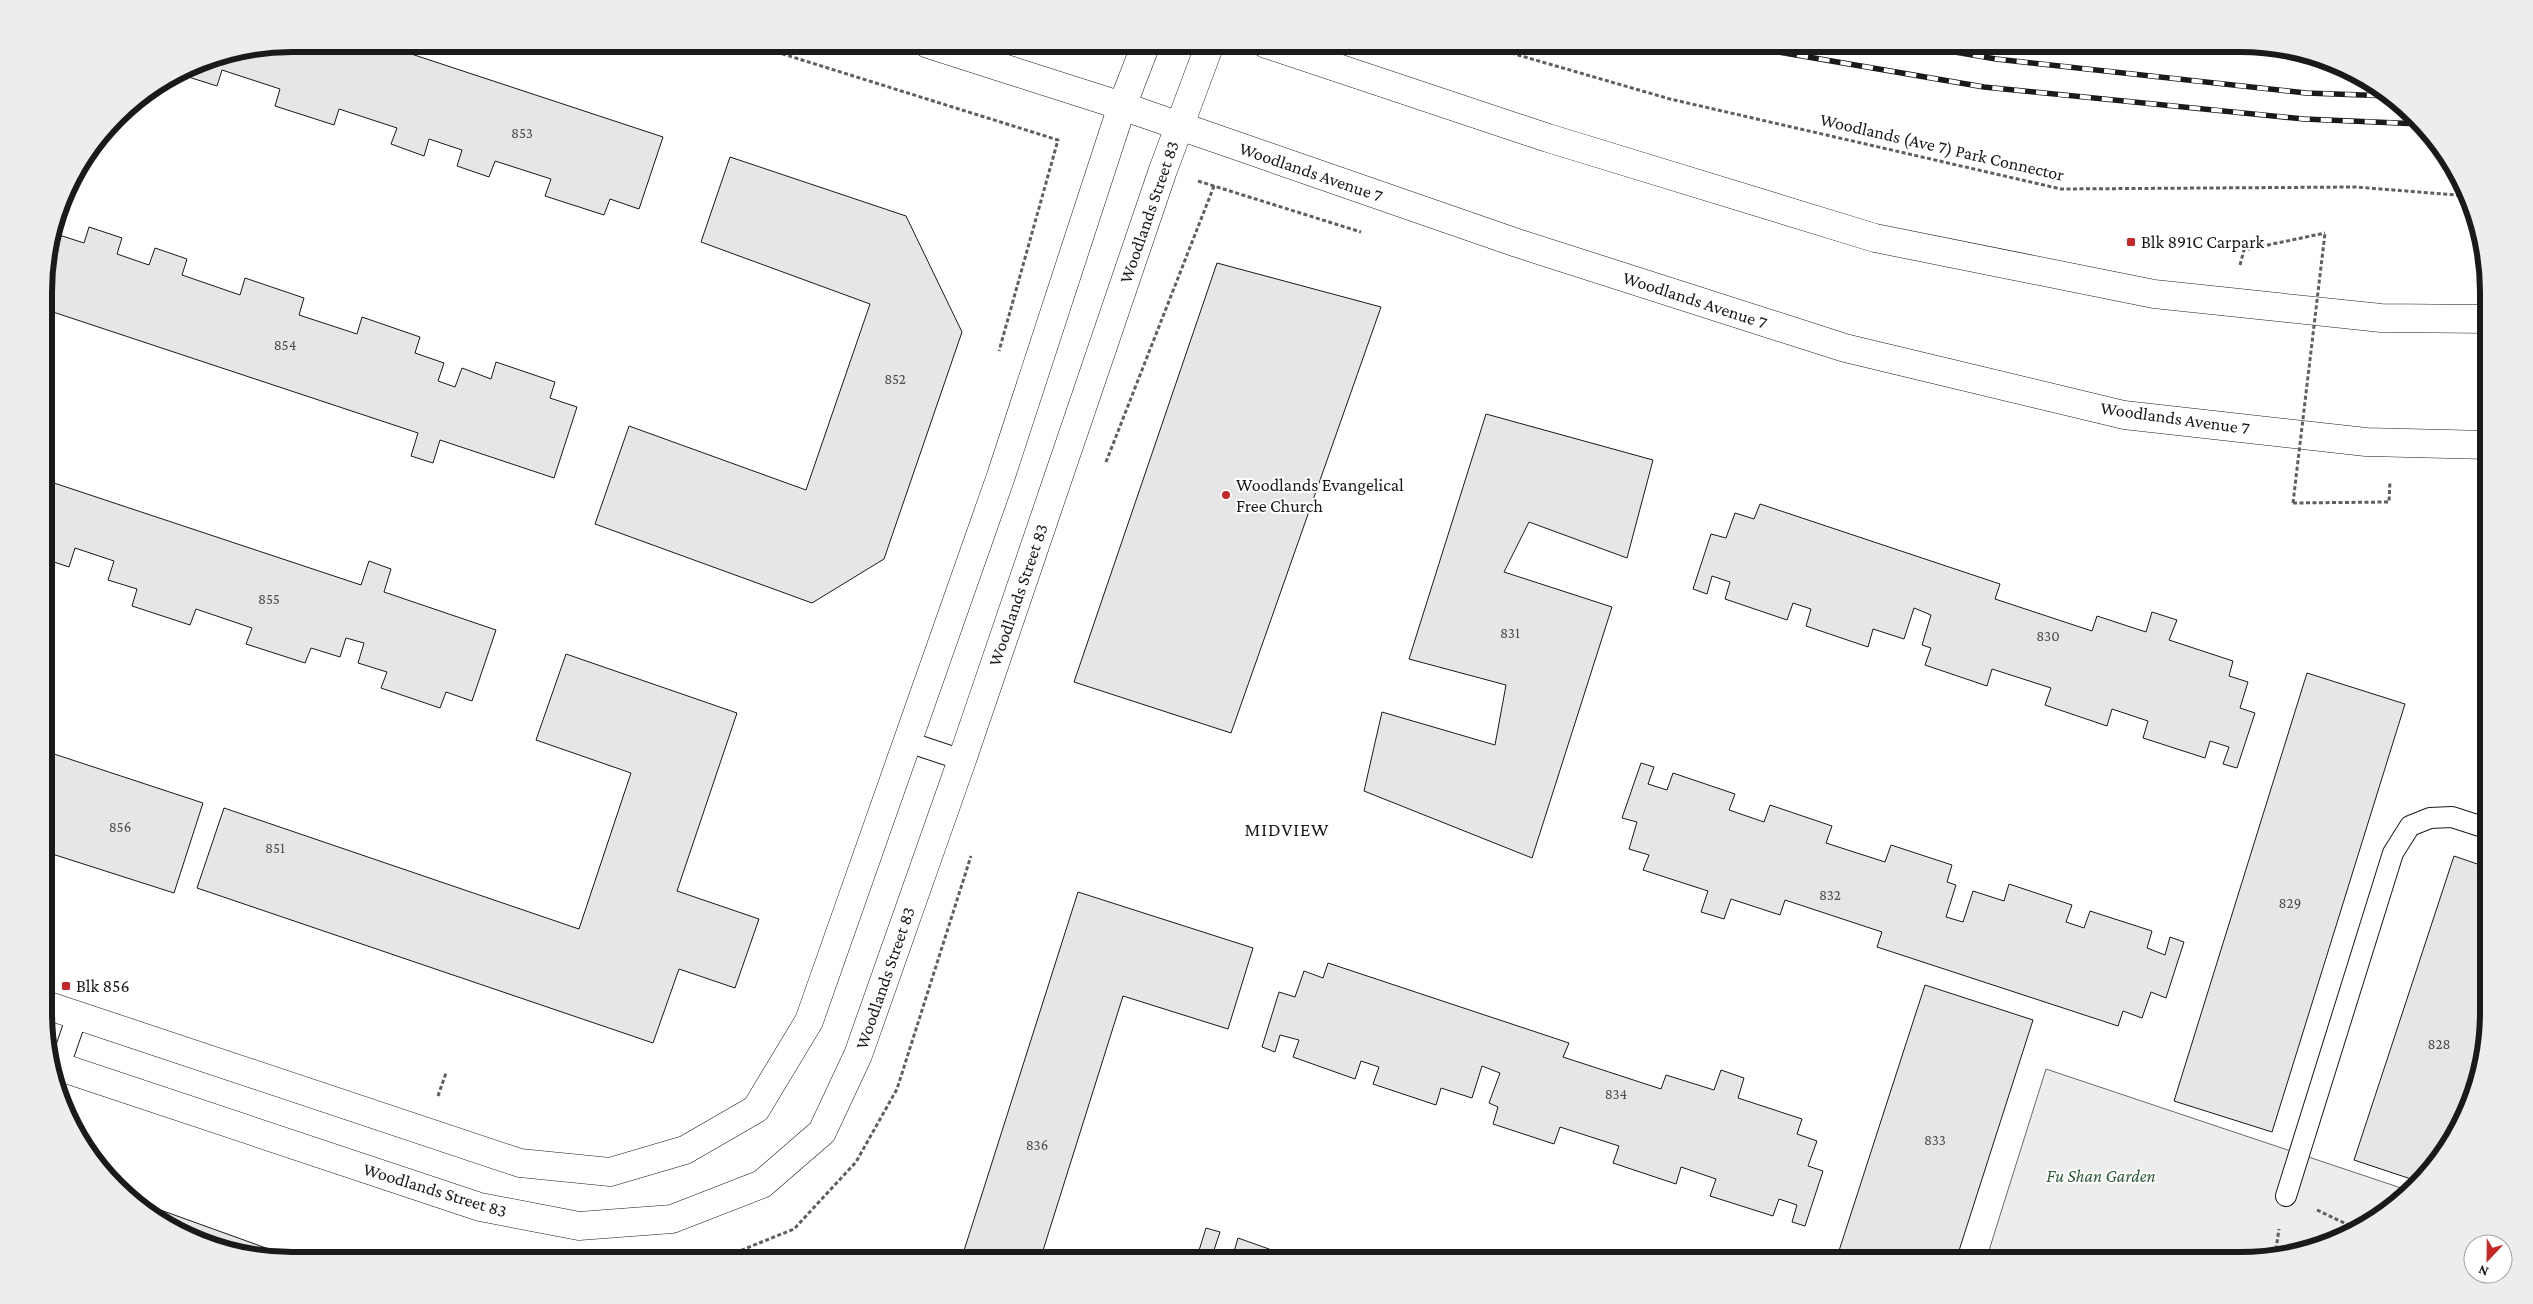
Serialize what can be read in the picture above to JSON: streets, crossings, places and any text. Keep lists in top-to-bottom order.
{
  "streets": {
    "street": ["Woodlands Avenue 7", "Woodlands Street 83"],
    "path": ["Woodlands (Ave 7) Park Connector"]
  },
  "crossings": [
    ["Woodlands Avenue 7", "Woodlands Street 83"]
  ],
  "districts": ["MIDVIEW"],
  "parks": ["Fu Shan Garden"],
  "places": {
    "transit": ["Blk 891C Carpark", "Blk 856"],
    "other": ["Woodlands Evangelical Free Church"]
  },
  "house_numbers": [
    "853",
    "854",
    "852",
    "855",
    "831",
    "830",
    "856",
    "851",
    "832",
    "829",
    "828",
    "834",
    "833",
    "836"
  ],
  "north": "bottom"
}
